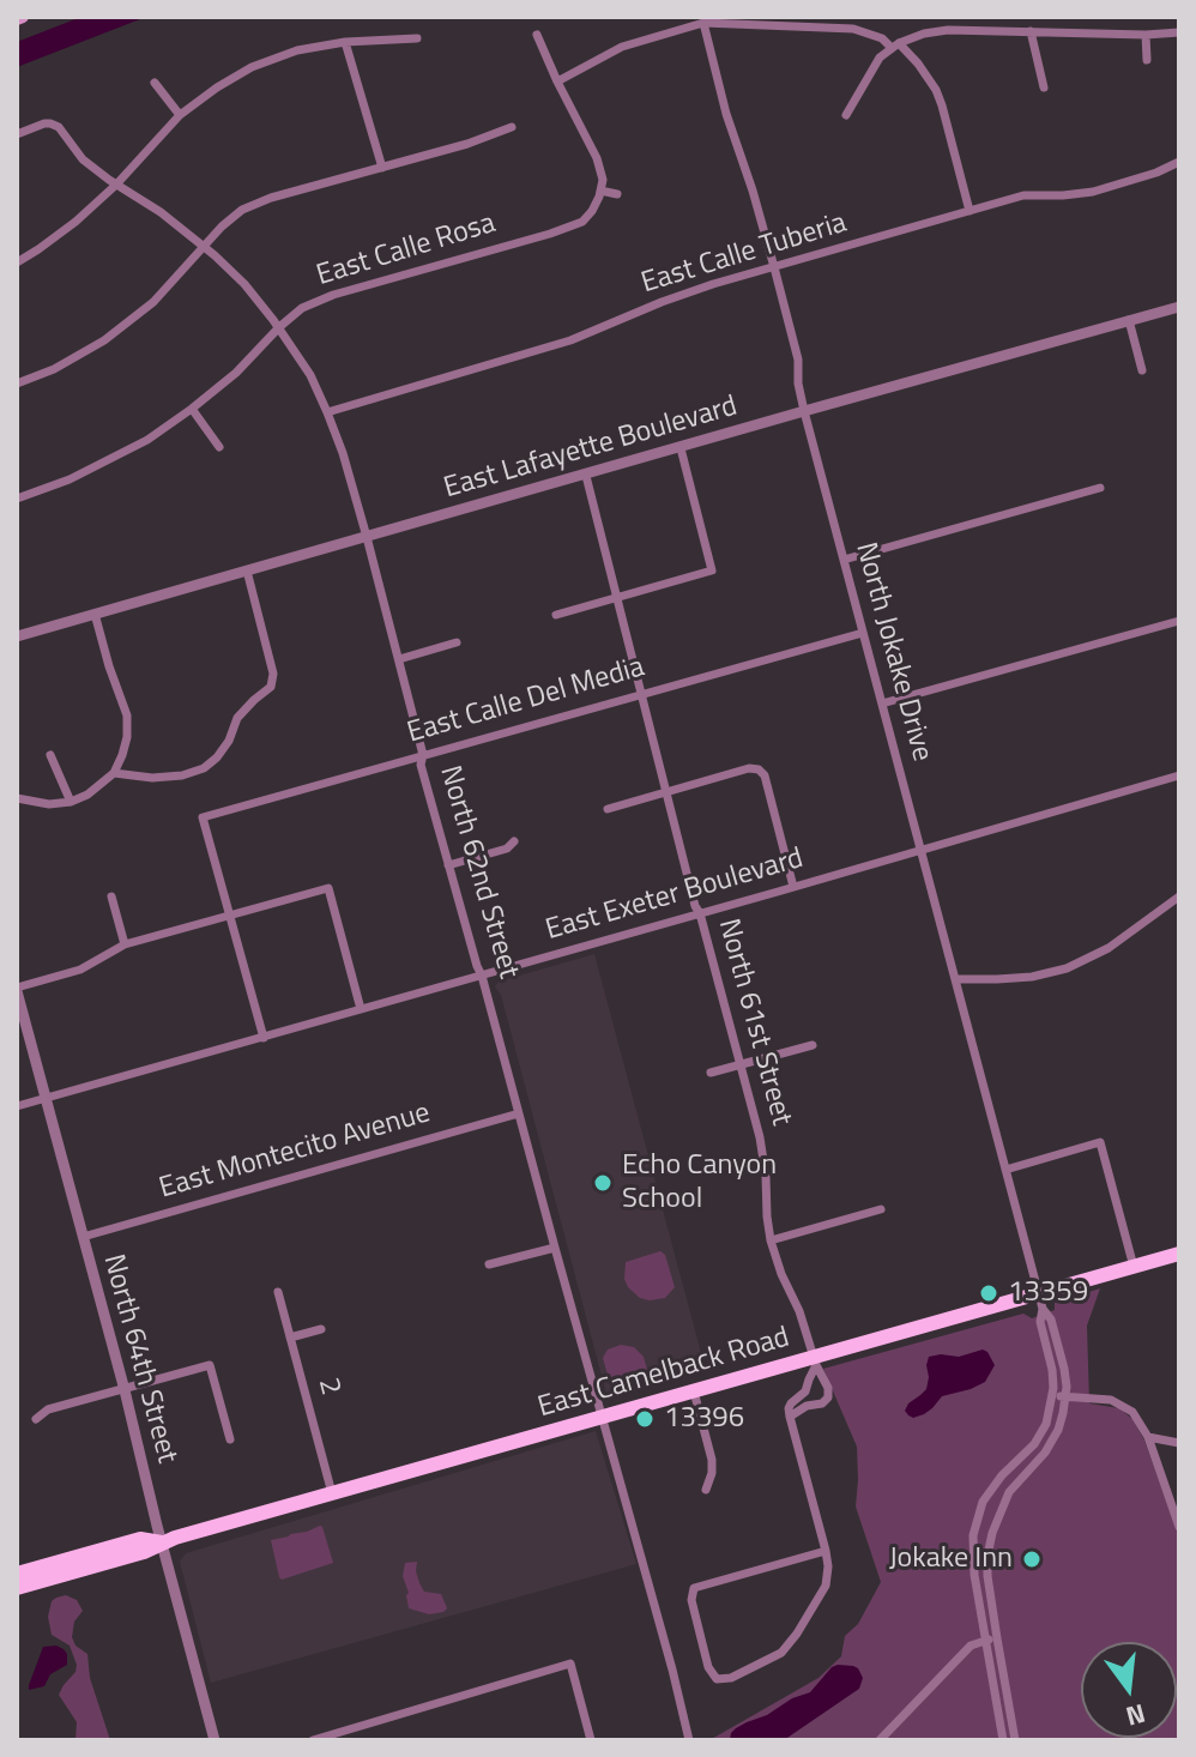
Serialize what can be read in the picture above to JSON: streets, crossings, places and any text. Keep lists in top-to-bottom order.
{
  "streets": {
    "main road": ["East Camelback Road"],
    "street": [
      "East Calle Rosa",
      "East Calle Tuberia",
      "East Lafayette Boulevard",
      "North Jokake Drive",
      "East Calle Del Media",
      "North 62nd Street",
      "East Exeter Boulevard",
      "North 61st Street",
      "East Montecito Avenue",
      "North 64th Street",
      "2"
    ]
  },
  "crossings": [
    ["East Calle Rosa", "North 62nd Street"],
    ["East Calle Tuberia", "North Jokake Drive"],
    ["East Calle Tuberia", "North 62nd Street"],
    ["East Lafayette Boulevard", "North Jokake Drive"],
    ["East Lafayette Boulevard", "North 62nd Street"],
    ["East Lafayette Boulevard", "North 61st Street"],
    ["North Jokake Drive", "East Calle Del Media"],
    ["North Jokake Drive", "East Exeter Boulevard"],
    ["North Jokake Drive", "East Camelback Road"],
    ["East Calle Del Media", "North 62nd Street"],
    ["East Calle Del Media", "North 61st Street"],
    ["North 62nd Street", "East Exeter Boulevard"],
    ["North 62nd Street", "East Montecito Avenue"],
    ["North 62nd Street", "East Camelback Road"],
    ["East Exeter Boulevard", "North 61st Street"],
    ["East Exeter Boulevard", "North 64th Street"],
    ["North 61st Street", "East Camelback Road"],
    ["East Montecito Avenue", "North 64th Street"],
    ["North 64th Street", "East Camelback Road"],
    ["East Camelback Road", "2"]
  ],
  "places": [
    "Echo Canyon School",
    "13359",
    "13396",
    "Jokake Inn"
  ],
  "north": "bottom"
}
